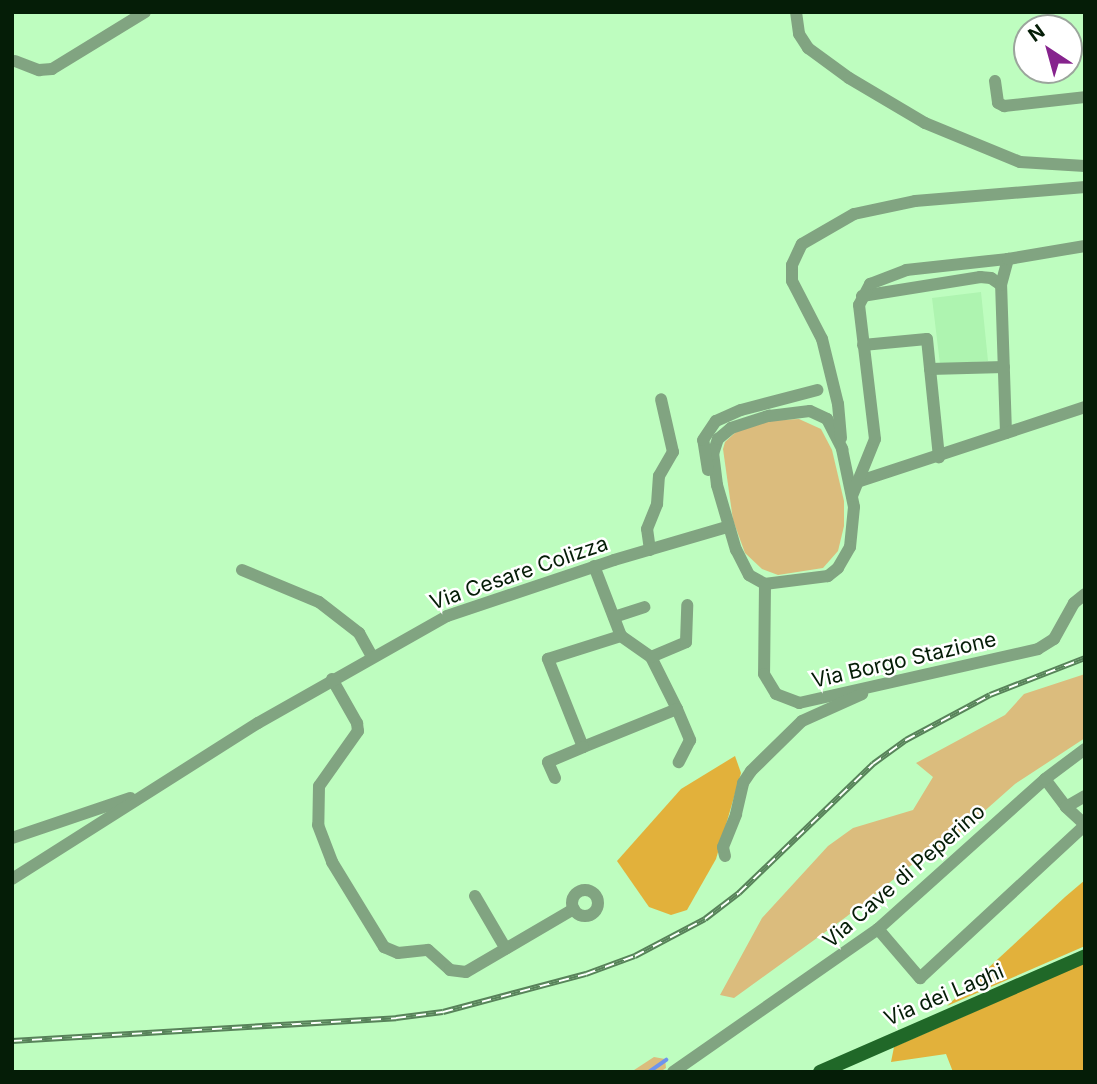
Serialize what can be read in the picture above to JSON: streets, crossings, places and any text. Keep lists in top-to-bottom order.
{
  "streets": {
    "main road": ["Via dei Laghi"],
    "street": ["Via Cesare Colizza", "Via Borgo Stazione", "Via Cave di Peperino"]
  },
  "crossings": [
    ["Via Cesare Colizza", "Via Borgo Stazione"]
  ],
  "north": "top left"
}
